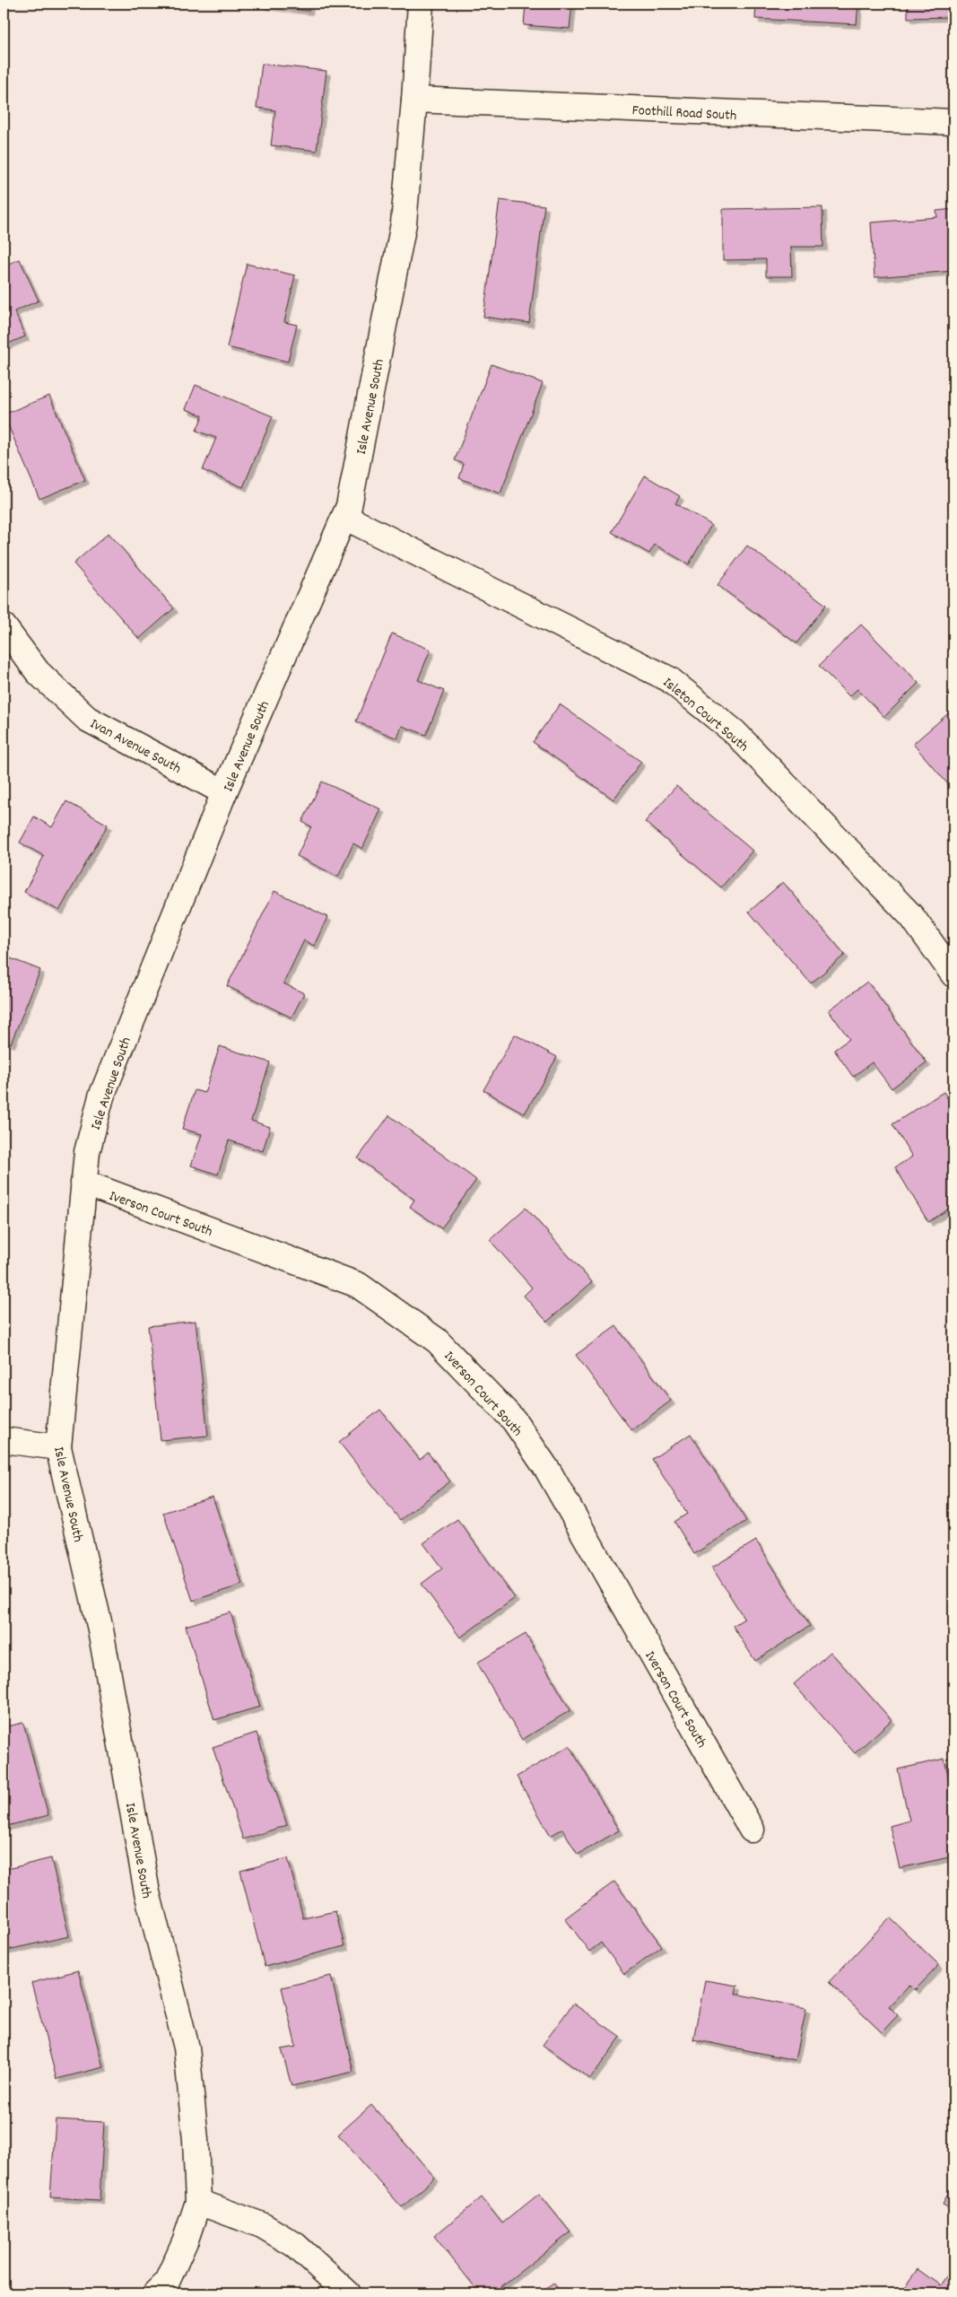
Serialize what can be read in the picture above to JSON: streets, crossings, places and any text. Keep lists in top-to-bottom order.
{
  "streets": {
    "street": [
      "Foothill Road South",
      "Isle Avenue South",
      "Isleton Court South",
      "Ivan Avenue South",
      "Iverson Court South"
    ]
  },
  "crossings": [
    ["Foothill Road South", "Isle Avenue South"],
    ["Isle Avenue South", "Isleton Court South"],
    ["Isle Avenue South", "Ivan Avenue South"],
    ["Isle Avenue South", "Iverson Court South"]
  ]
}
